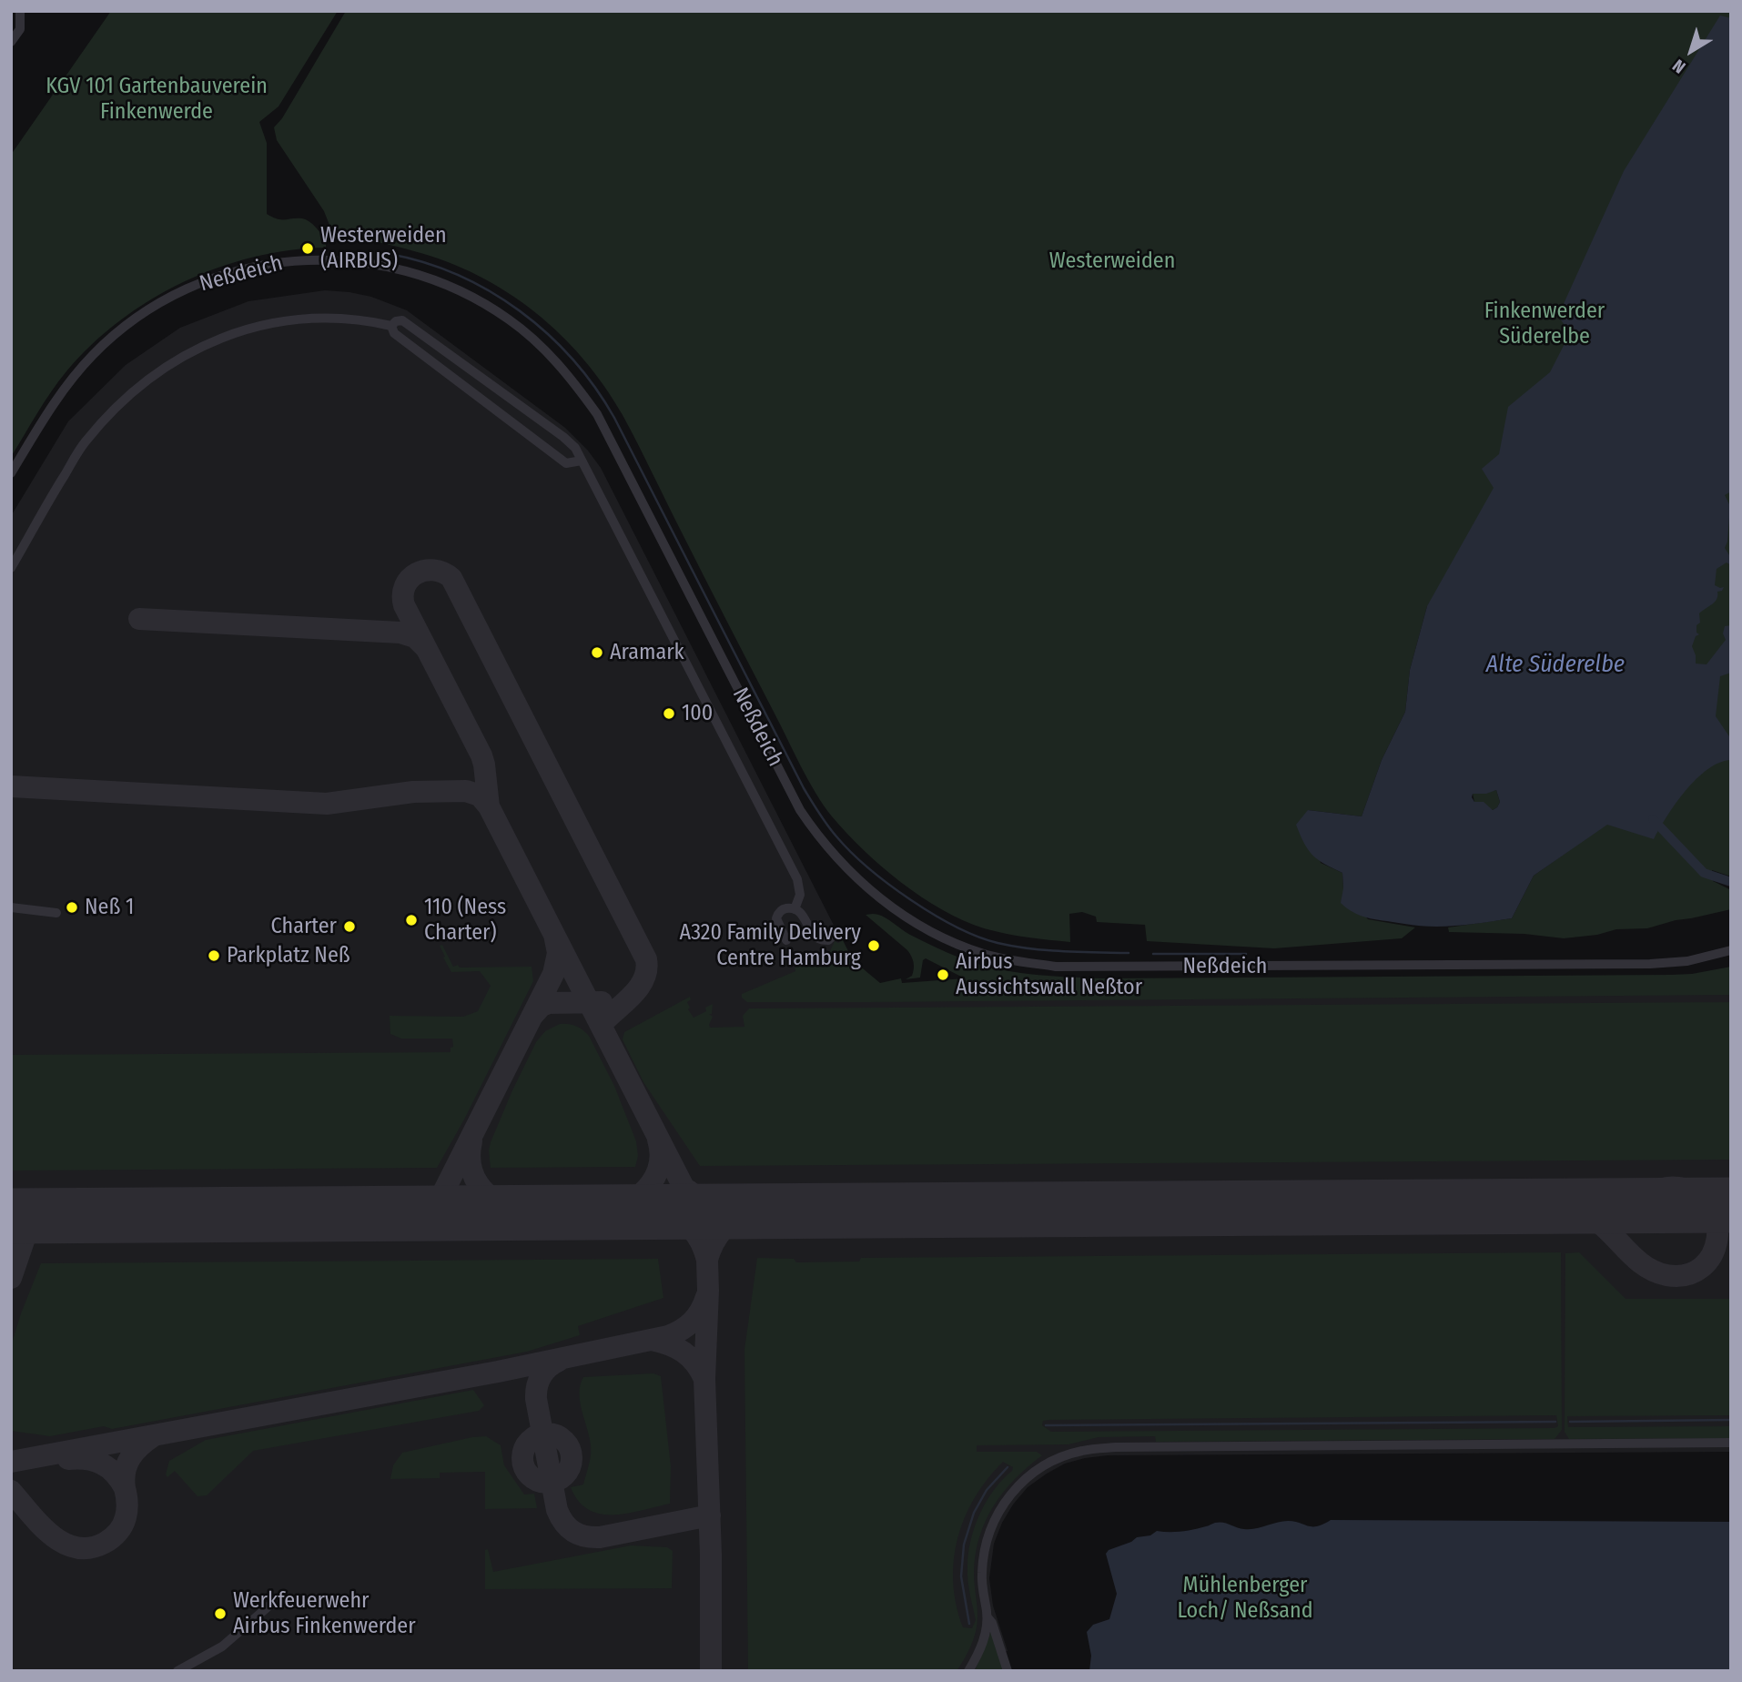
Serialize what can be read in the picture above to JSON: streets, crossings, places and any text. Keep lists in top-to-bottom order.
{
  "streets": {
    "street": ["Neßdeich"]
  },
  "water": ["Alte Süderelbe"],
  "parks": [
    "KGV 101 Gartenbauverein Finkenwerde",
    "Westerweiden",
    "Finkenwerder Süderelbe",
    "Mühlenberger Loch/ Neßsand"
  ],
  "places": [
    "Westerweiden (AIRBUS)",
    "Aramark",
    "100",
    "Neß 1",
    "110 (Ness Charter)",
    "Charter",
    "A320 Family Delivery Centre Hamburg",
    "Parkplatz Neß",
    "Airbus Aussichtswall Neßtor",
    "Werkfeuerwehr Airbus Finkenwerder"
  ],
  "north": "bottom left"
}
